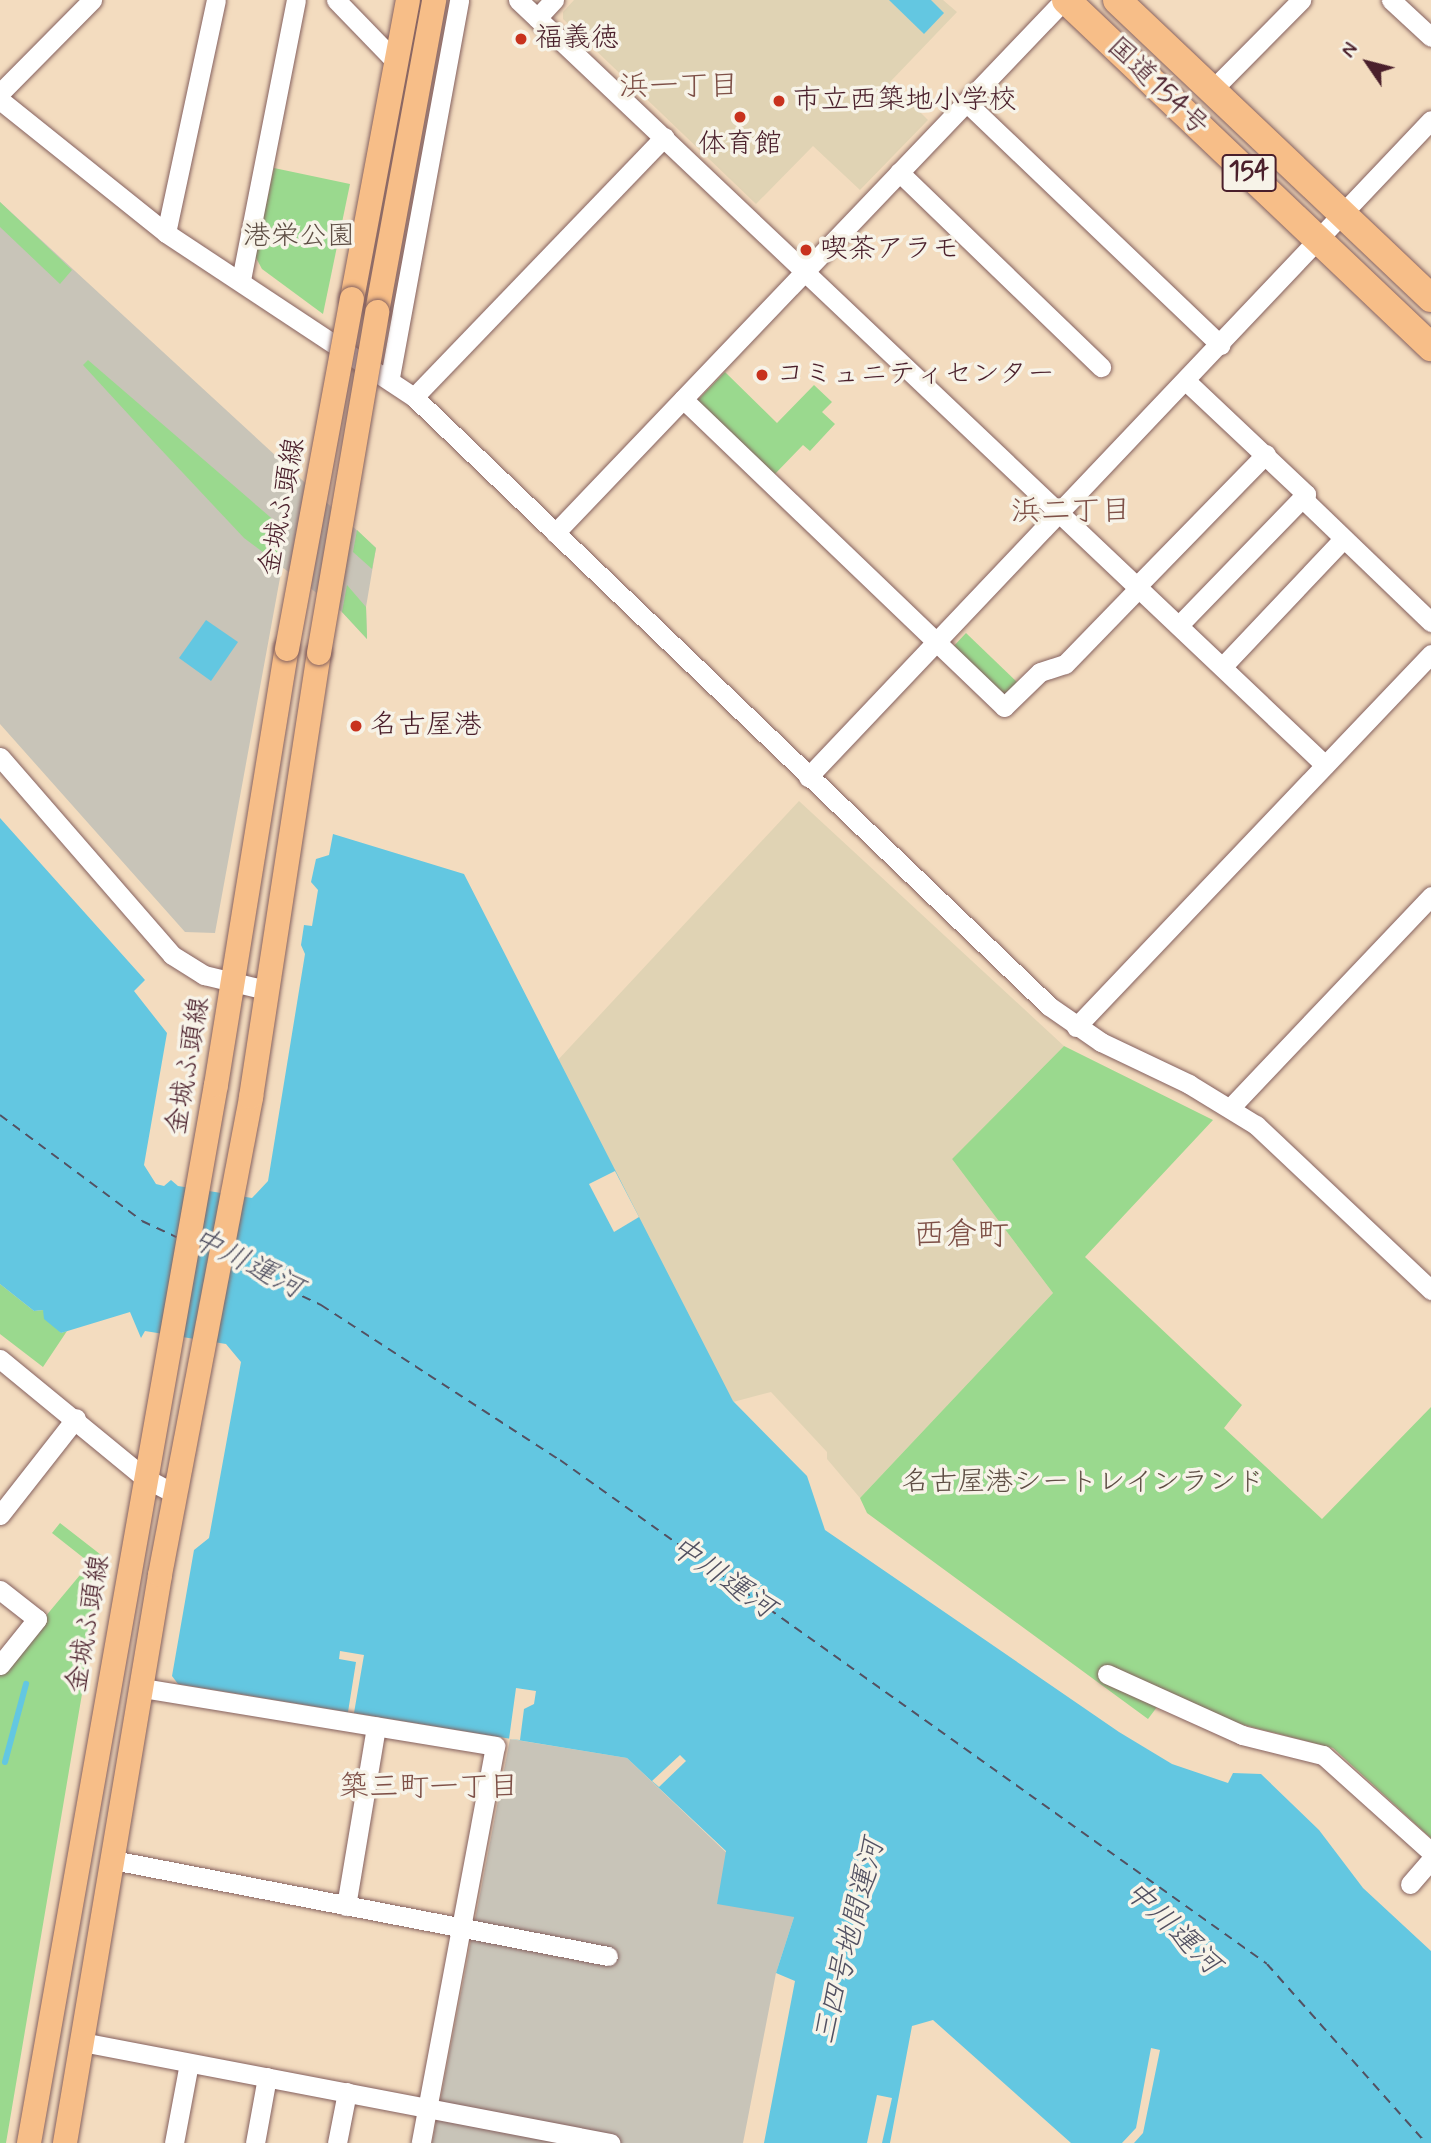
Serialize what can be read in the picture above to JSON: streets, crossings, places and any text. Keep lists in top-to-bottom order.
{
  "streets": {
    "highway": ["国道154号", "154"],
    "main road": ["金城ふ頭線"]
  },
  "districts": [
    "浜一丁目",
    "浜二丁目",
    "西倉町",
    "築三町一丁目"
  ],
  "water": ["中川運河", "三四号地間運河"],
  "parks": ["港栄公園", "名古屋港シートレインランド"],
  "places": [
    "福義徳",
    "市立西築地小学校",
    "体育館",
    "喫茶アラモ",
    "コミュニティセンター",
    "名古屋港"
  ],
  "north": "top left"
}
